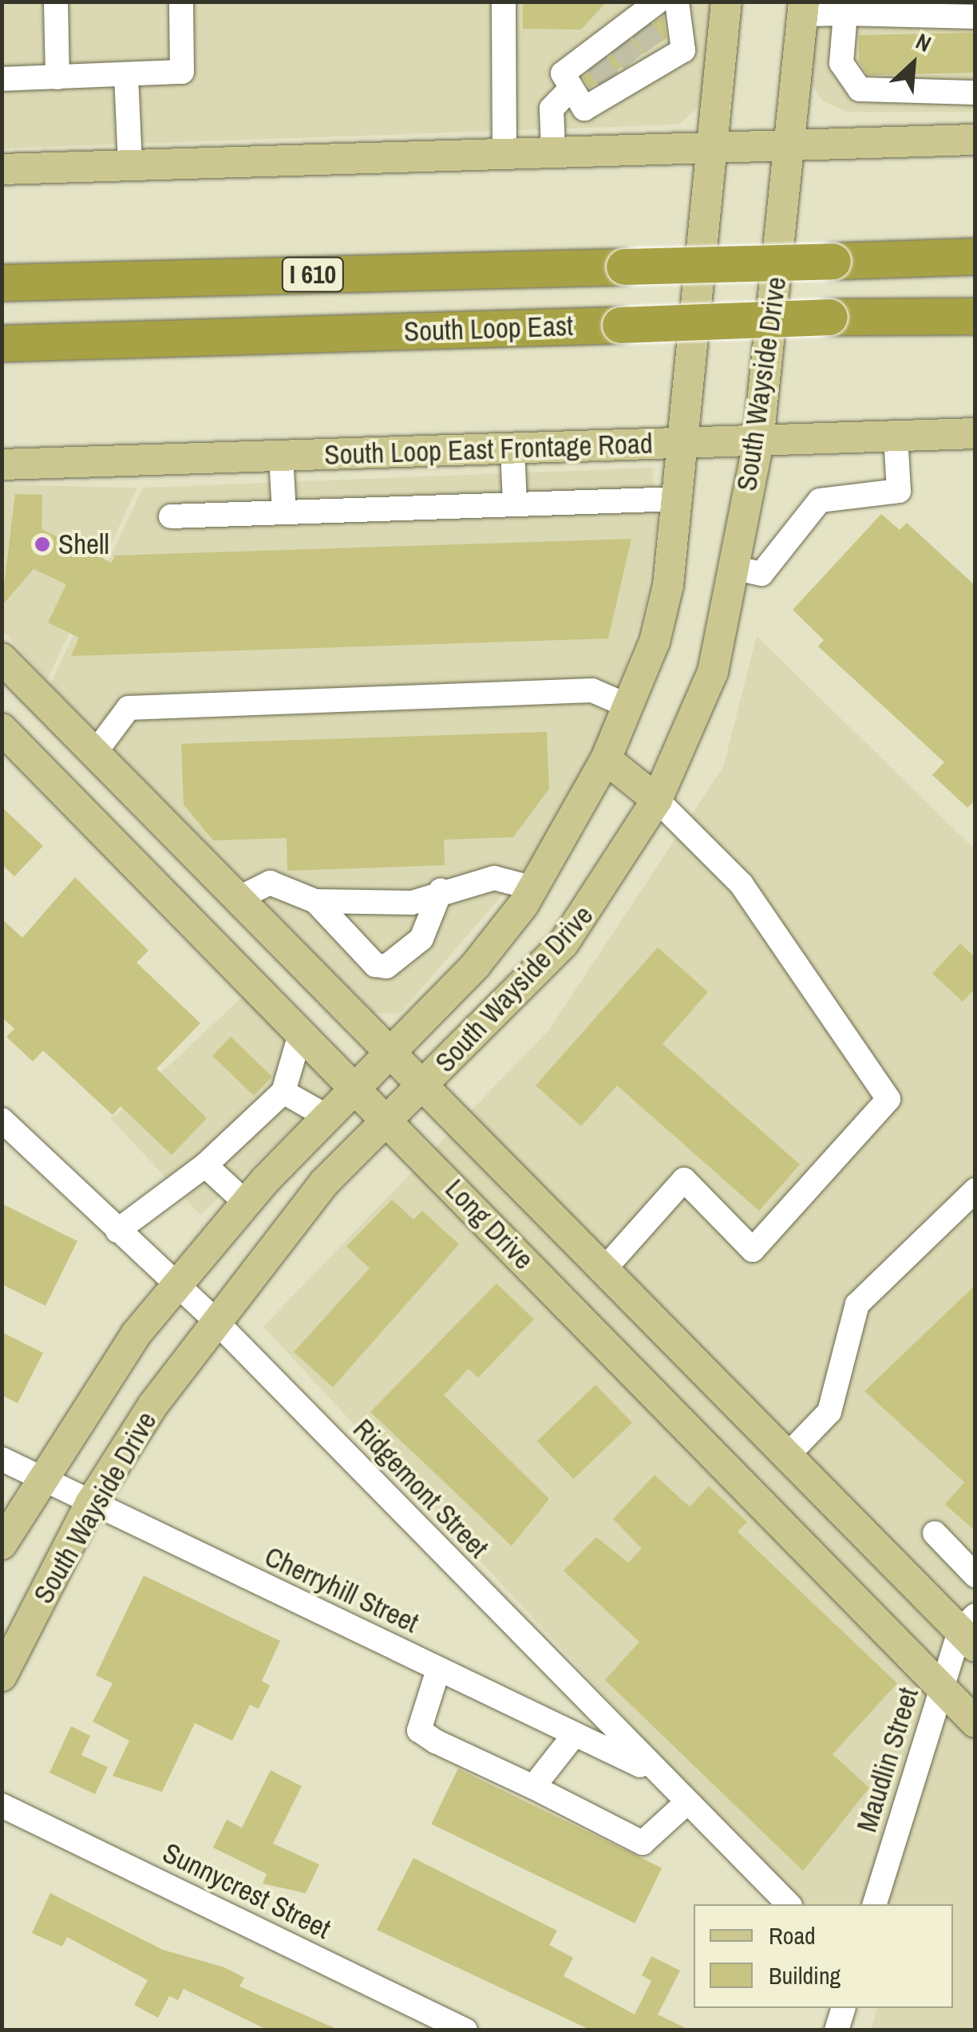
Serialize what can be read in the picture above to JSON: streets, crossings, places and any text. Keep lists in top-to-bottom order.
{
  "streets": {
    "highway": ["I 610", "South Loop East"],
    "main road": ["South Wayside Drive", "South Loop East Frontage Road", "Long Drive"],
    "street": [
      "Ridgemont Street",
      "Cherryhill Street",
      "Maudlin Street",
      "Sunnycrest Street"
    ]
  },
  "crossings": [
    ["South Wayside Drive", "South Loop East Frontage Road"],
    ["South Wayside Drive", "Long Drive"],
    ["South Wayside Drive", "Ridgemont Street"],
    ["South Wayside Drive", "Cherryhill Street"],
    ["Long Drive", "Maudlin Street"],
    ["Ridgemont Street", "Cherryhill Street"]
  ],
  "places": ["Shell"],
  "legend": ["Road", "Building"],
  "north": "top right"
}
